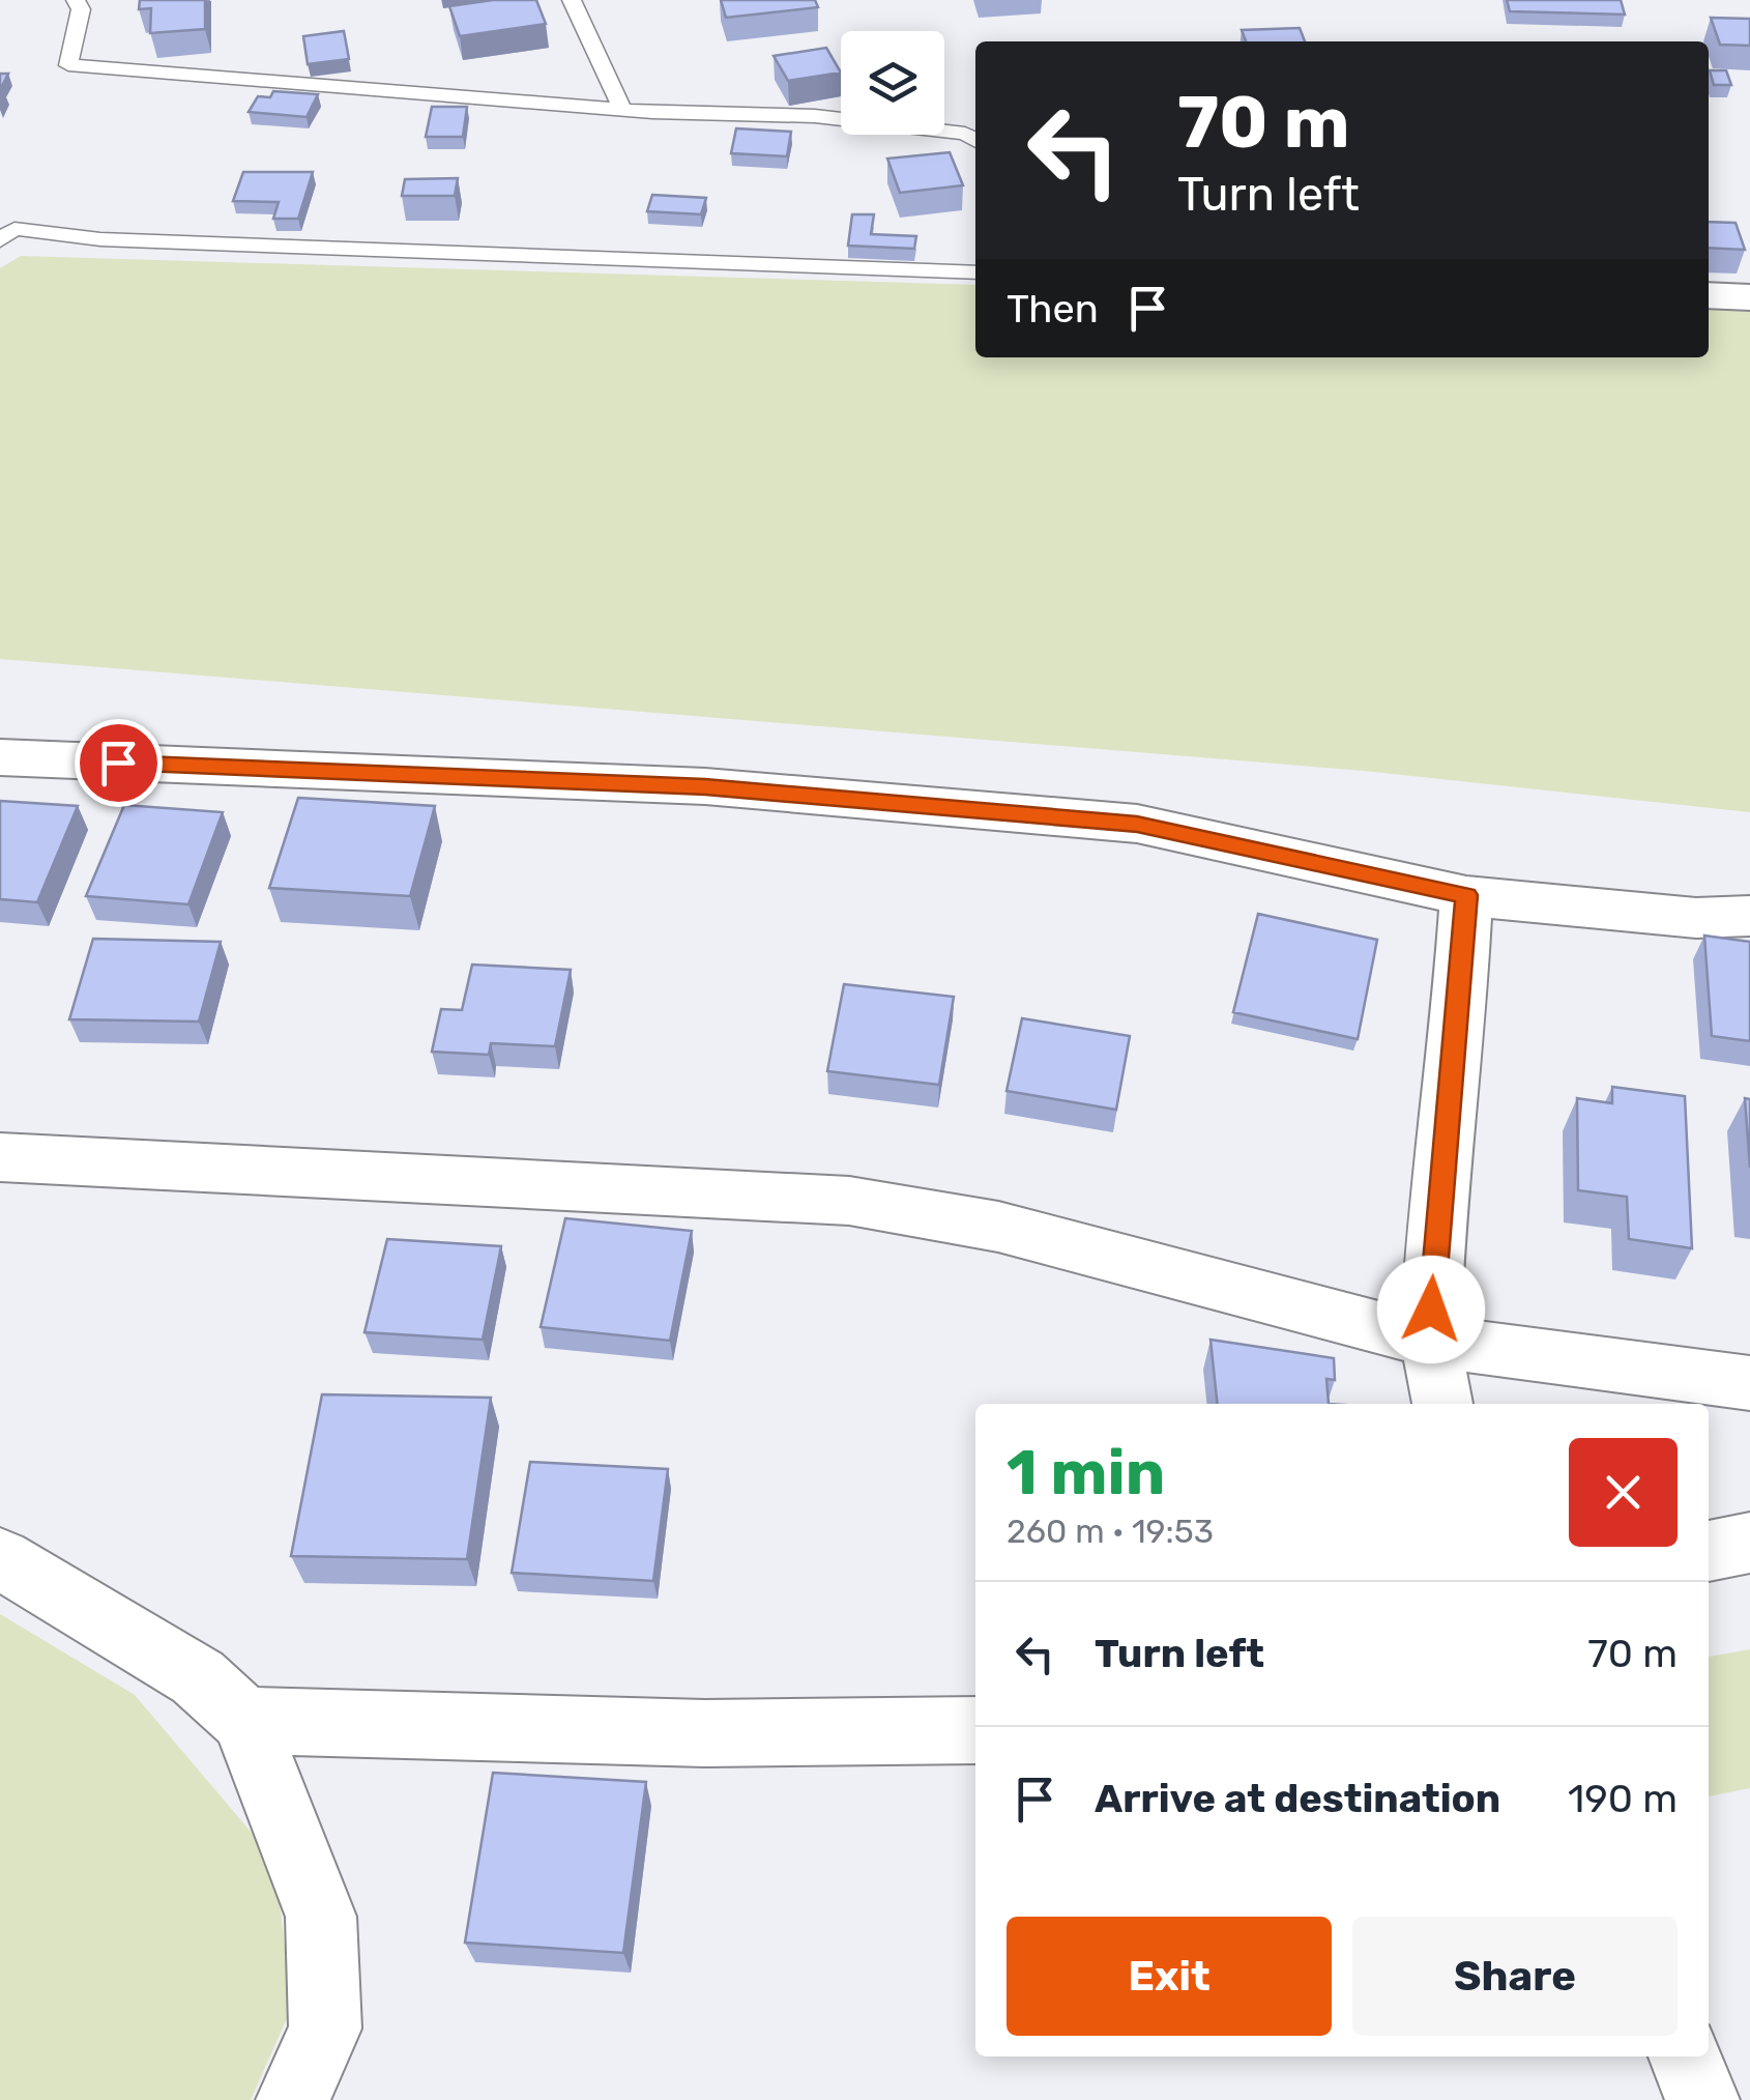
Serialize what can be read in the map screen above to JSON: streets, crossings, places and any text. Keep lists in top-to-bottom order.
{
  "page": {
    "turn": ["70 m", "Turn left"],
    "then": "Then",
    "heading": ["1 min", "260 m · 19:53"],
    "list": [
      {
        "name": "Turn left",
        "value": "70 m"
      },
      {
        "name": "Arrive at destination",
        "value": "190 m"
      }
    ],
    "buttons": ["Exit", "Share"]
  }
}
